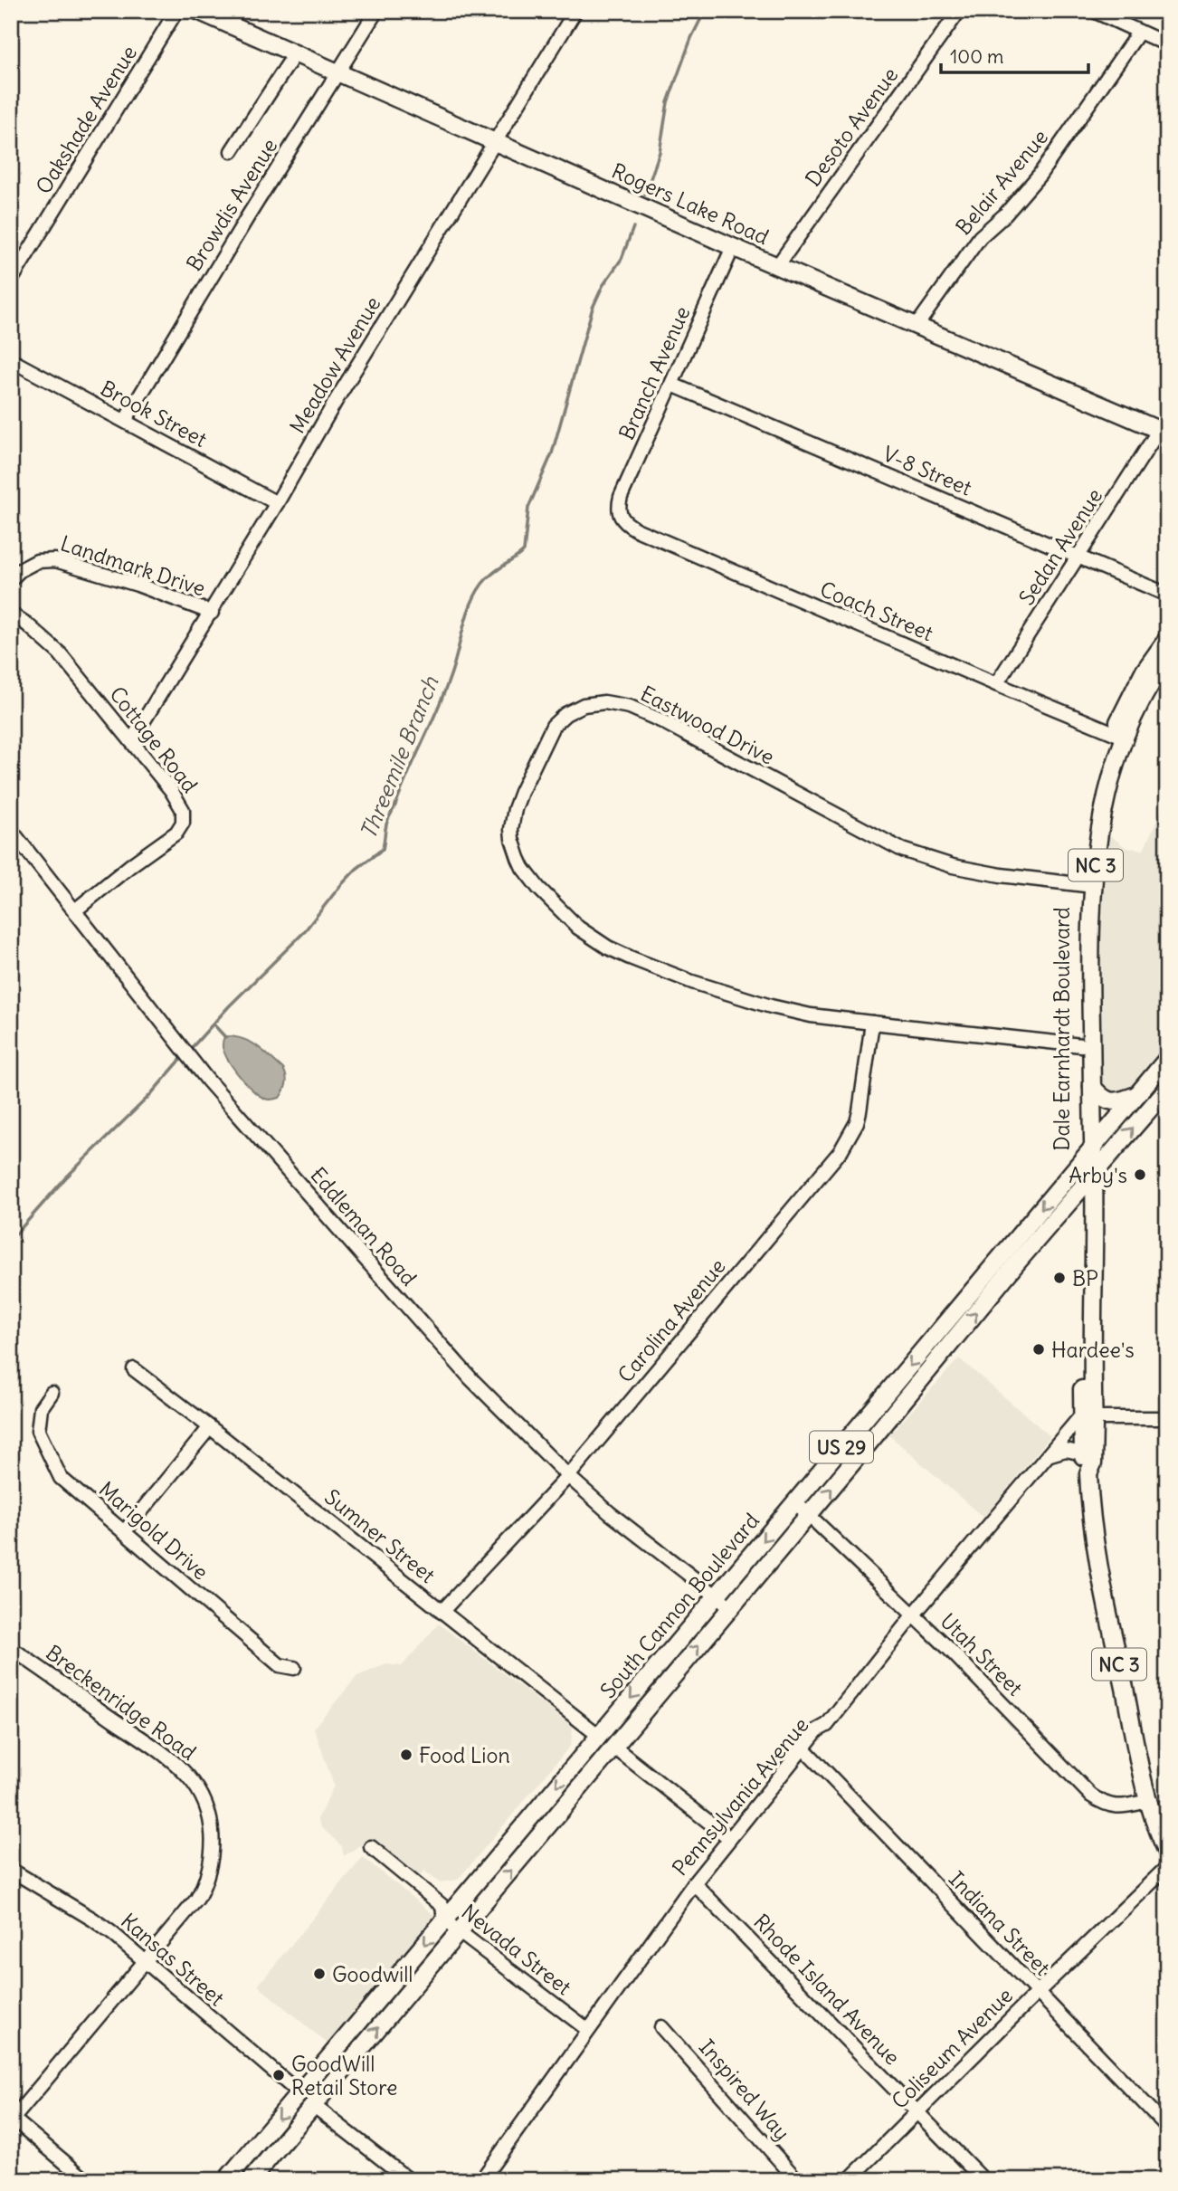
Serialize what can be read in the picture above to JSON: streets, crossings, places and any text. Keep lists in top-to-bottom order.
{
  "streets": {
    "main road": [
      "Rogers Lake Road",
      "NC 3",
      "Dale Earnhardt Boulevard",
      "US 29",
      "South Cannon Boulevard"
    ],
    "street": [
      "Oakshade Avenue",
      "Desoto Avenue",
      "Belair Avenue",
      "Browdis Avenue",
      "Meadow Avenue",
      "Branch Avenue",
      "Brook Street",
      "V-8 Street",
      "Sedan Avenue",
      "Landmark Drive",
      "Coach Street",
      "Eastwood Drive",
      "Cottage Road",
      "Eddleman Road",
      "Carolina Avenue",
      "Marigold Drive",
      "Sumner Street",
      "Utah Street",
      "Breckenridge Road",
      "Pennsylvania Avenue",
      "Indiana Street",
      "Nevada Street",
      "Kansas Street",
      "Rhode Island Avenue",
      "Coliseum Avenue",
      "Inspired Way"
    ]
  },
  "crossings": [
    ["Desoto Avenue", "Rogers Lake Road"],
    ["Belair Avenue", "Rogers Lake Road"],
    ["Rogers Lake Road", "Browdis Avenue"],
    ["Rogers Lake Road", "Meadow Avenue"],
    ["Rogers Lake Road", "Branch Avenue"],
    ["Rogers Lake Road", "Sedan Avenue"],
    ["Browdis Avenue", "Brook Street"],
    ["Meadow Avenue", "Brook Street"],
    ["Meadow Avenue", "Landmark Drive"],
    ["Meadow Avenue", "Cottage Road"],
    ["Branch Avenue", "V-8 Street"],
    ["Branch Avenue", "Coach Street"],
    ["V-8 Street", "Sedan Avenue"],
    ["Sedan Avenue", "Coach Street"],
    ["Coach Street", "Dale Earnhardt Boulevard"],
    ["Eastwood Drive", "Dale Earnhardt Boulevard"],
    ["Eastwood Drive", "Carolina Avenue"],
    ["Cottage Road", "Eddleman Road"],
    ["Dale Earnhardt Boulevard", "South Cannon Boulevard"],
    ["Dale Earnhardt Boulevard", "Utah Street"],
    ["Dale Earnhardt Boulevard", "Pennsylvania Avenue"],
    ["Eddleman Road", "Carolina Avenue"],
    ["Eddleman Road", "South Cannon Boulevard"],
    ["Carolina Avenue", "Sumner Street"],
    ["Sumner Street", "South Cannon Boulevard"],
    ["South Cannon Boulevard", "Utah Street"],
    ["South Cannon Boulevard", "Nevada Street"],
    ["South Cannon Boulevard", "Kansas Street"],
    ["Utah Street", "Pennsylvania Avenue"],
    ["Breckenridge Road", "Kansas Street"],
    ["Pennsylvania Avenue", "Indiana Street"],
    ["Pennsylvania Avenue", "Nevada Street"],
    ["Pennsylvania Avenue", "Rhode Island Avenue"],
    ["Indiana Street", "Coliseum Avenue"],
    ["Rhode Island Avenue", "Coliseum Avenue"]
  ],
  "water": ["Threemile Branch"],
  "places": [
    "Arby's",
    "BP",
    "Hardee's",
    "Food Lion",
    "Goodwill",
    "GoodWill Retail Store"
  ],
  "scale_bar": "100 m"
}
